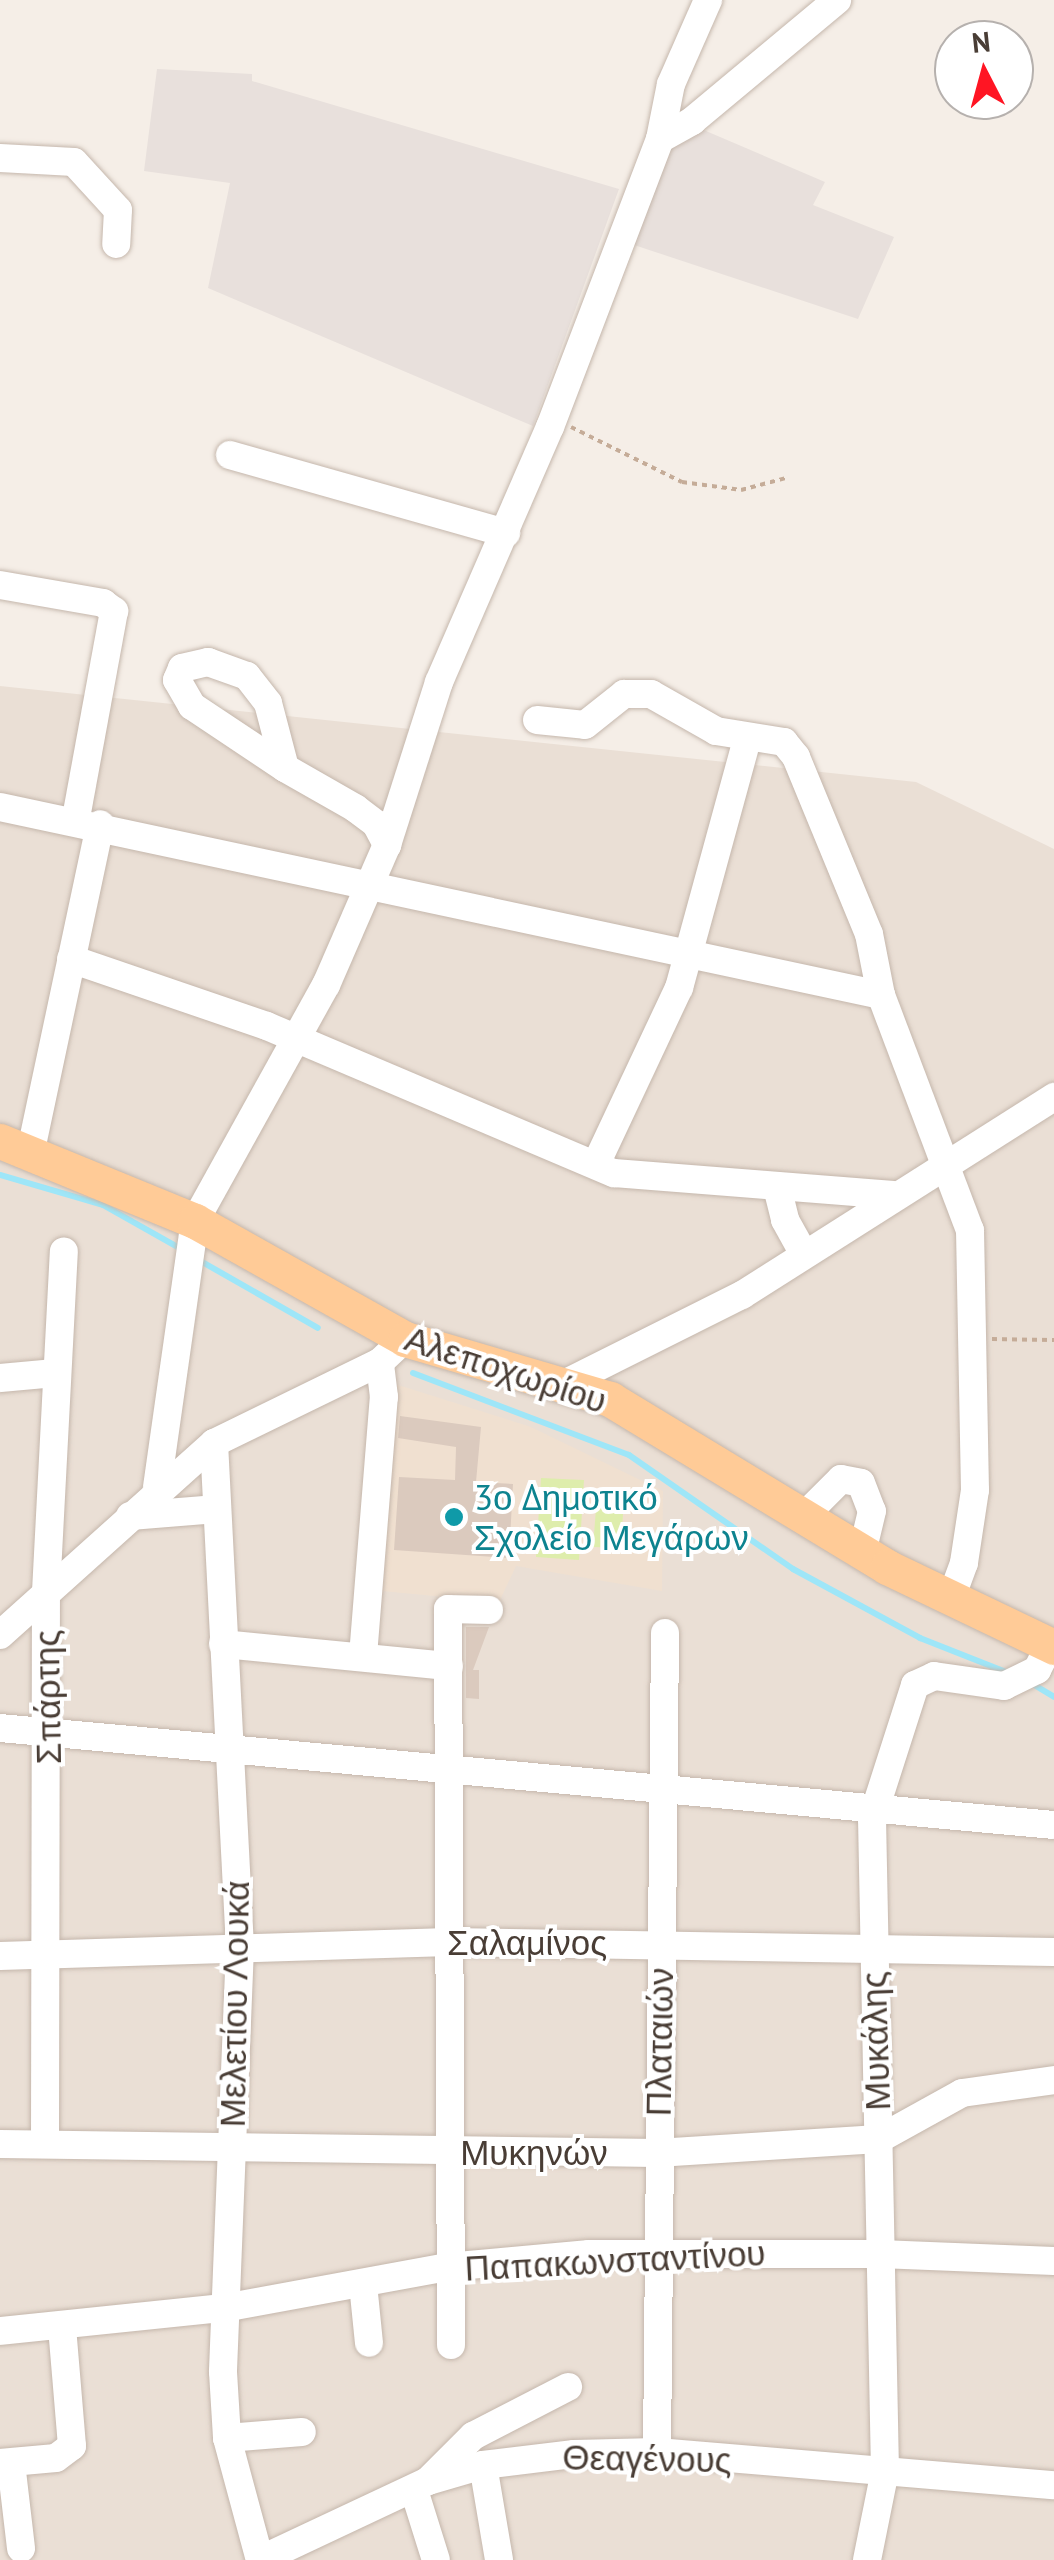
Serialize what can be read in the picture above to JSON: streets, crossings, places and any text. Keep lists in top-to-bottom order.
{
  "streets": {
    "main road": ["Αλεποχωρίου"],
    "street": [
      "Σπάρτης",
      "Σαλαμίνος",
      "Μελετίου Λουκά",
      "Μυκάλης",
      "Πλαταιών",
      "Μυκηνών",
      "Παπακωνσταντίνου",
      "Θεαγένους"
    ]
  },
  "crossings": [
    ["Αλεποχωρίου", "Μυκάλης"],
    ["Σπάρτης", "Σαλαμίνος"],
    ["Σπάρτης", "Μυκηνών"],
    ["Σαλαμίνος", "Μελετίου Λουκά"],
    ["Σαλαμίνος", "Μυκάλης"],
    ["Σαλαμίνος", "Πλαταιών"],
    ["Μελετίου Λουκά", "Μυκηνών"],
    ["Μελετίου Λουκά", "Παπακωνσταντίνου"],
    ["Μελετίου Λουκά", "Θεαγένους"],
    ["Μυκάλης", "Μυκηνών"],
    ["Μυκάλης", "Παπακωνσταντίνου"],
    ["Μυκάλης", "Θεαγένους"],
    ["Πλαταιών", "Μυκηνών"],
    ["Πλαταιών", "Παπακωνσταντίνου"],
    ["Πλαταιών", "Θεαγένους"]
  ],
  "places": ["3ο Δημοτικό Σχολείο Μεγάρων"],
  "north": "top"
}
